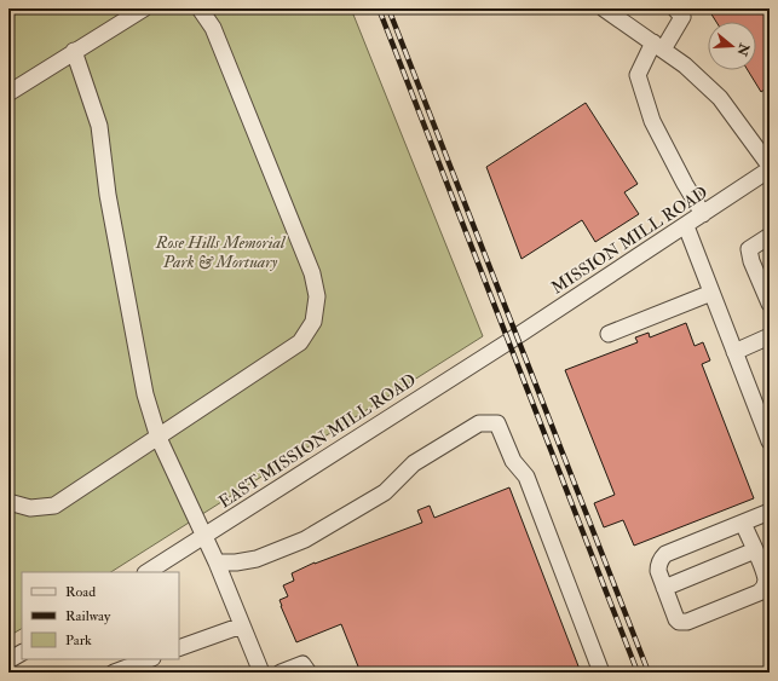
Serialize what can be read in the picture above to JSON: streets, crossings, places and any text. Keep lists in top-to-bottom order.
{
  "streets": {
    "street": ["MISSION MILL ROAD", "EAST MISSION MILL ROAD"]
  },
  "crossings": [
    ["MISSION MILL ROAD", "EAST MISSION MILL ROAD"]
  ],
  "parks": ["Rose Hills Memorial Park & Mortuary"],
  "legend": ["Road", "Railway", "Park"],
  "north": "right"
}
